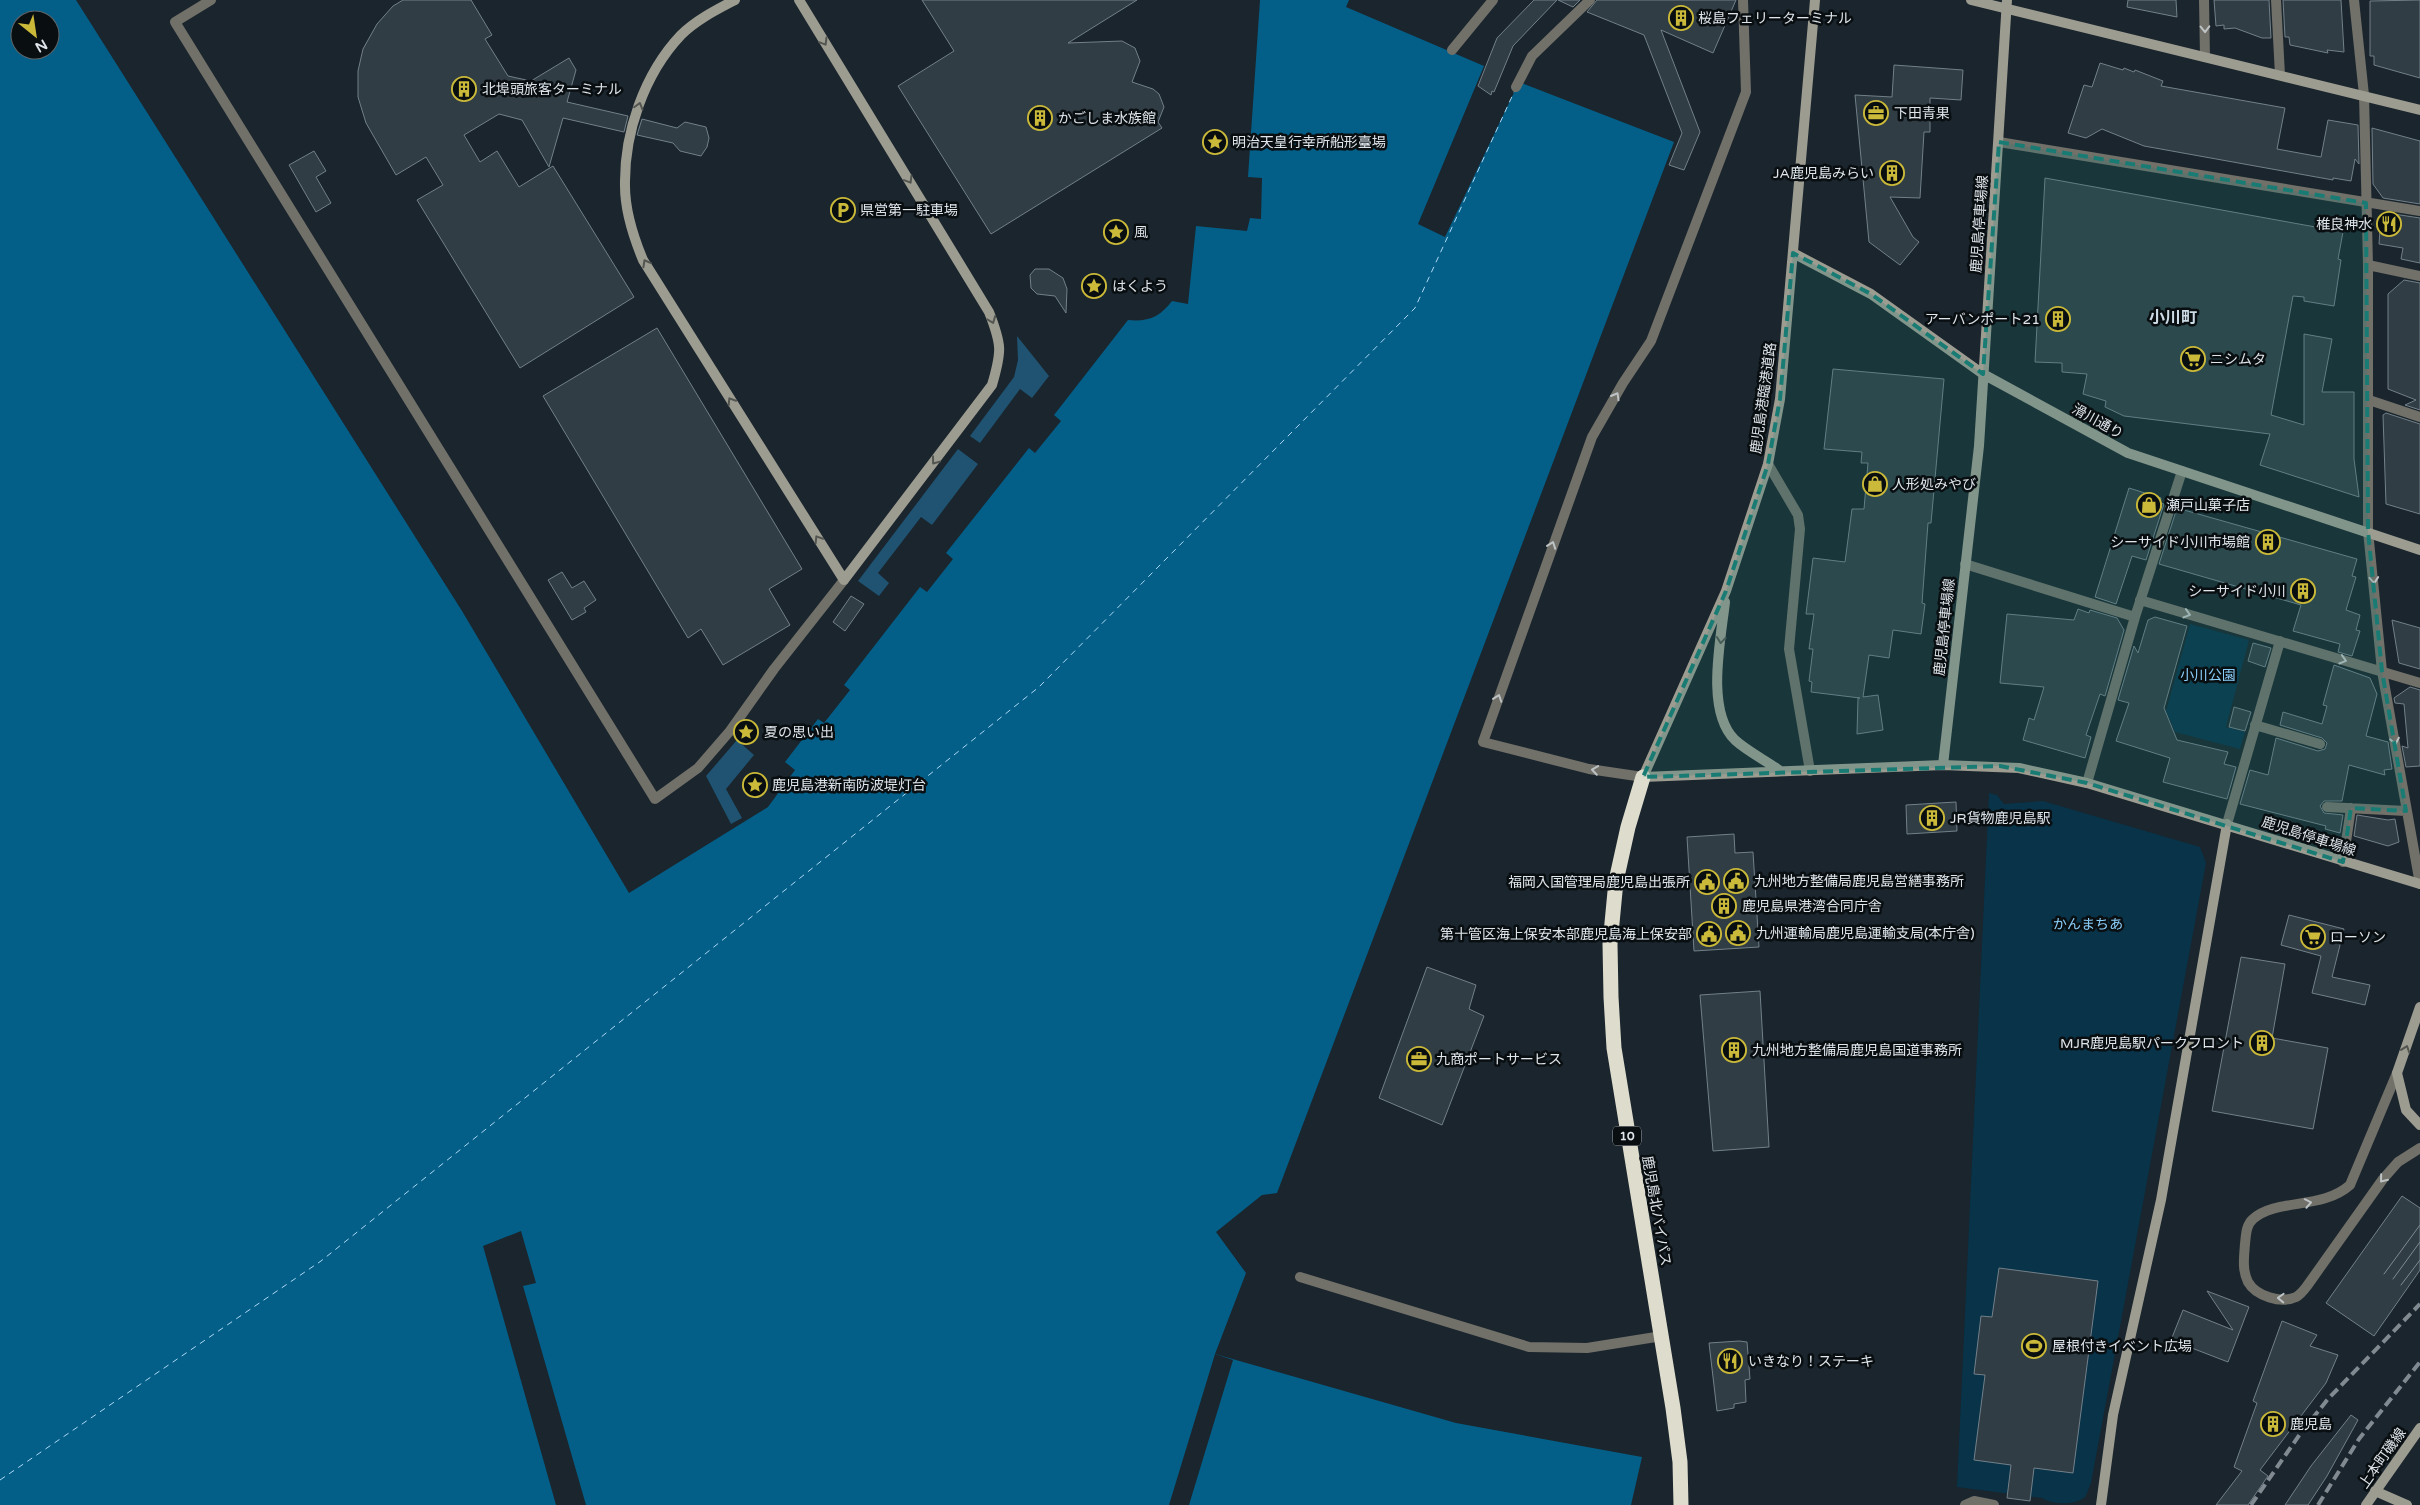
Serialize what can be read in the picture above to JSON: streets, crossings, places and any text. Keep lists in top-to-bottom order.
{
  "streets": {
    "highway": ["10", "鹿児島北バイパス"],
    "street": [
      "鹿児島停車場線",
      "鹿児島港臨港道路",
      "滑川通り",
      "上本町磯線"
    ]
  },
  "crossings": [
    ["鹿児島停車場線", "滑川通り"],
    ["鹿児島港臨港道路", "滑川通り"],
    ["鹿児島港臨港道路", "鹿児島北バイパス"]
  ],
  "districts": ["小川町"],
  "parks": ["小川公園", "かんまちあ"],
  "places": {
    "building": [
      "桜島フェリーターミナル",
      "北埠頭旅客ターミナル",
      "かごしま水族館",
      "JA鹿児島みらい",
      "アーバンポート21",
      "シーサイド小川市場館",
      "シーサイド小川",
      "JR貨物鹿児島駅",
      "鹿児島県港湾合同庁舎",
      "MJR鹿児島駅パークフロント",
      "九州地方整備局鹿児島国道事務所",
      "鹿児島"
    ],
    "office": ["下田青果", "九商ポートサービス"],
    "place": [
      "明治天皇行幸所船形臺場",
      "風",
      "はくよう",
      "夏の思い出",
      "鹿児島港新南防波堤灯台"
    ],
    "parking": ["県営第一駐車場"],
    "restaurant": ["椎良神水", "いきなり！ステーキ"],
    "supermarket": ["ニシムタ", "ローソン"],
    "shop": ["人形処みやび", "瀬戸山菓子店"],
    "public building": [
      "九州地方整備局鹿児島営繕事務所",
      "福岡入国管理局鹿児島出張所",
      "九州運輸局鹿児島運輸支局(本庁舎)",
      "第十管区海上保安本部鹿児島海上保安部"
    ],
    "sports": ["屋根付きイベント広場"]
  },
  "north": "bottom right"
}
